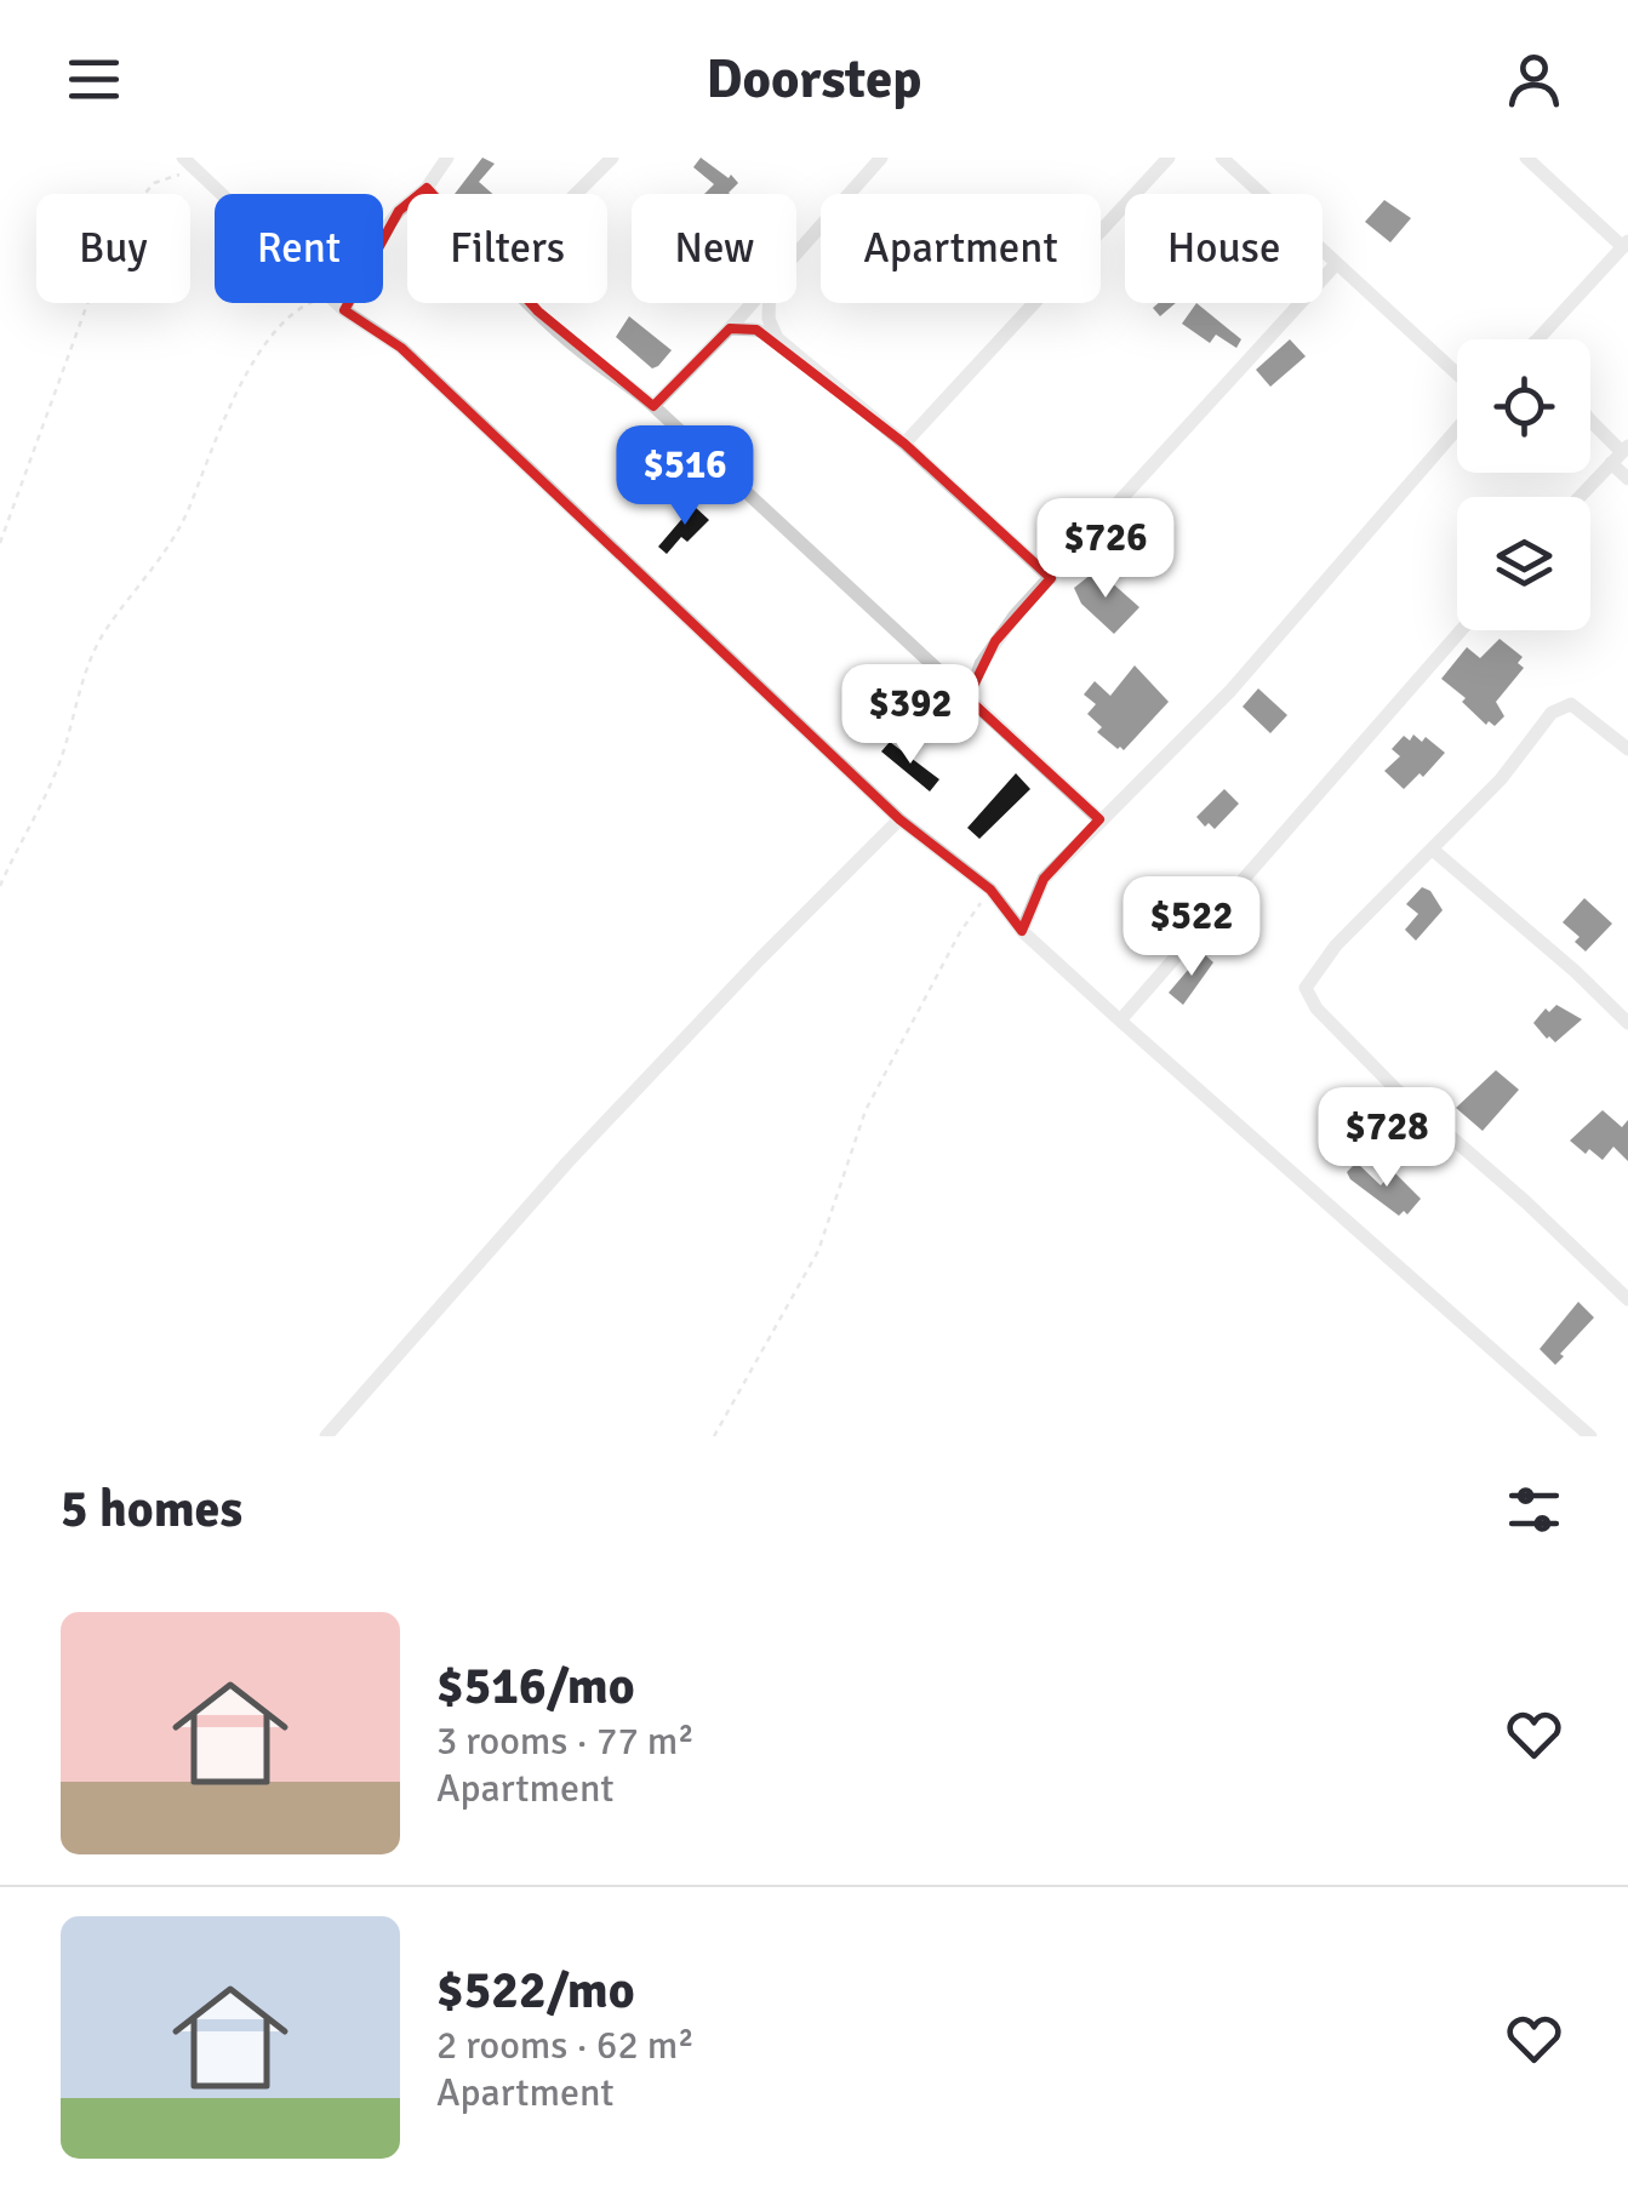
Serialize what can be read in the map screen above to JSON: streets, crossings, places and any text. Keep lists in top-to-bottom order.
{
  "page": {
    "header": "Doorstep",
    "chip": [
      "Buy",
      "Rent",
      "Filters",
      "New",
      "Apartment",
      "House"
    ],
    "price": [
      "$516",
      "$726",
      "$392",
      "$522",
      "$728"
    ],
    "heading": "5 homes",
    "list": [
      {
        "name": "$516/mo",
        "note": "3 rooms · 77 m² · Apartment"
      },
      {
        "name": "$522/mo",
        "note": "2 rooms · 62 m² · Apartment"
      }
    ]
  }
}
